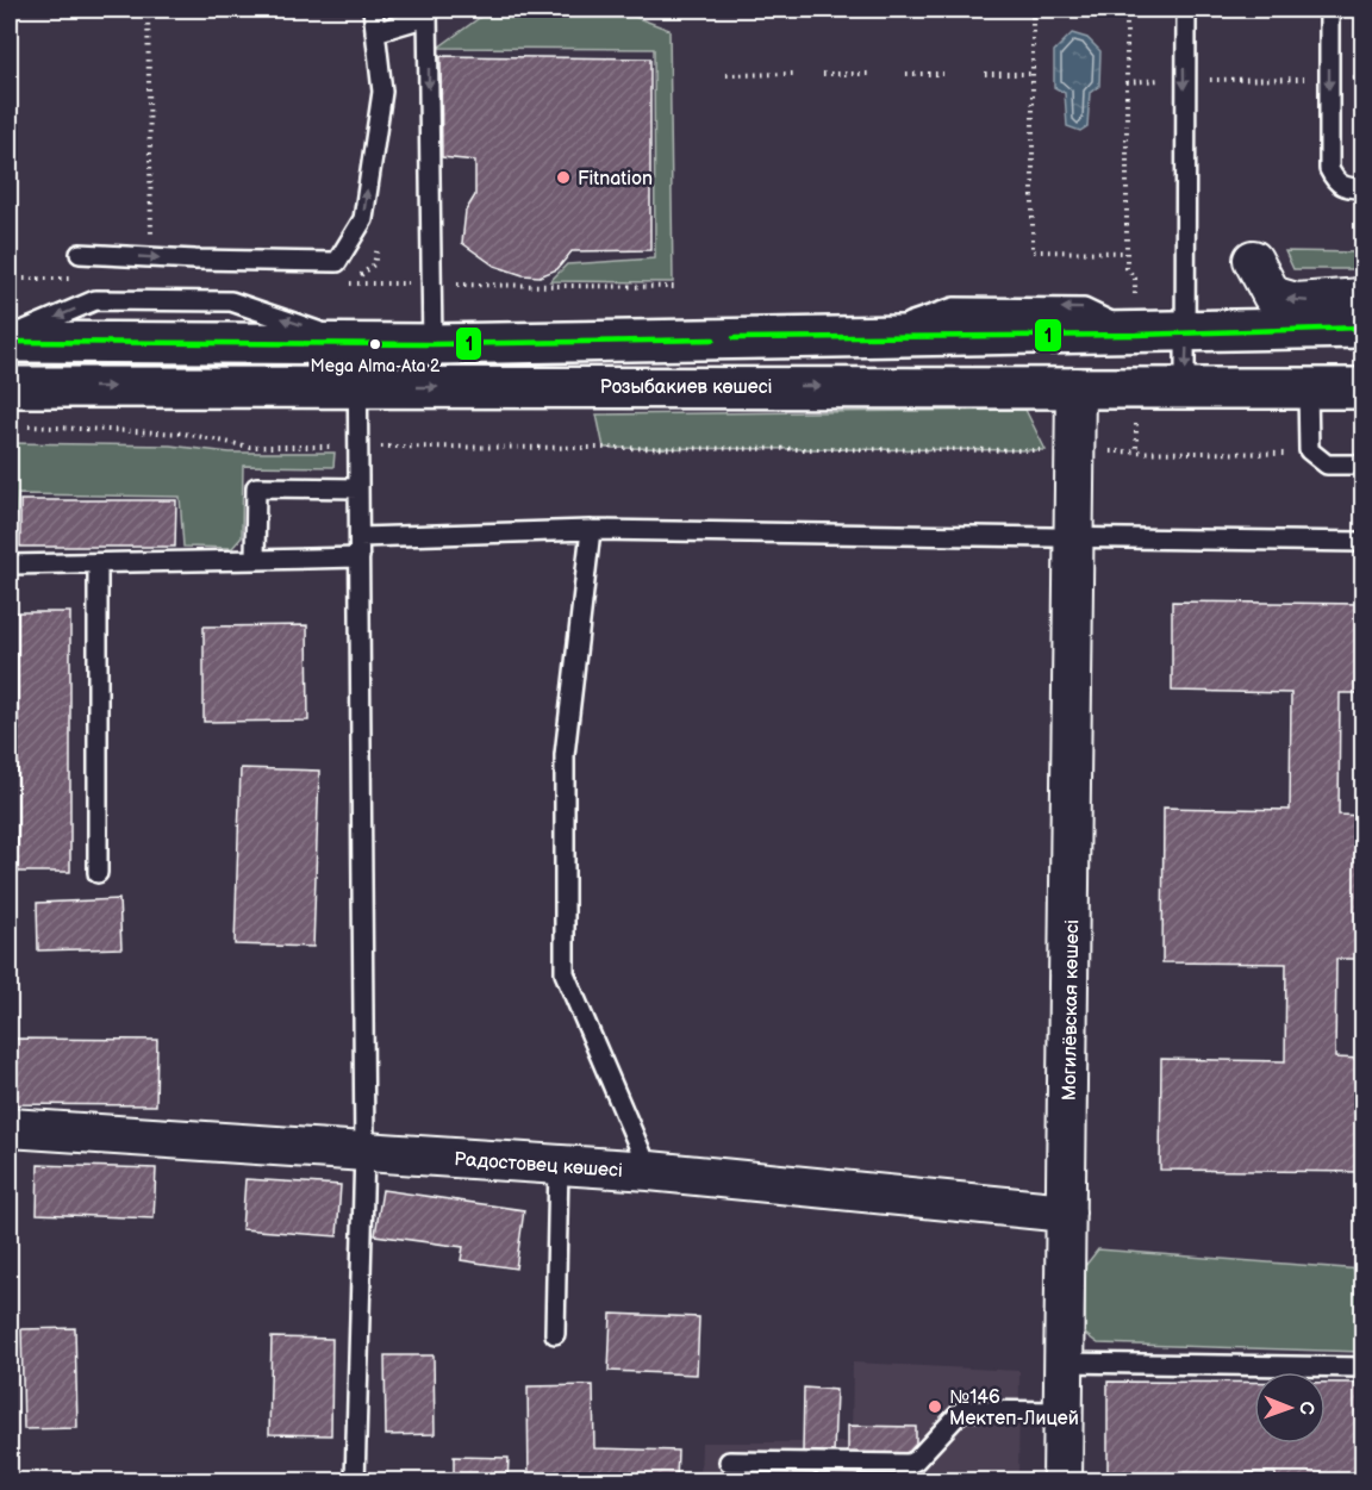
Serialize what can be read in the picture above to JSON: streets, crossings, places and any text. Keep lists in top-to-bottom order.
{
  "streets": {
    "main road": ["Розыбакиев көшесі"],
    "street": ["Могилёвская көшесі", "Радостовец көшесі"]
  },
  "crossings": [
    ["Розыбакиев көшесі", "Могилёвская көшесі"],
    ["Могилёвская көшесі", "Радостовец көшесі"]
  ],
  "places": ["Fitnation", "Mega Alma-Ata 2", "№146 Мектеп-Лицей"],
  "lines": ["transit line 1"],
  "north": "right"
}
